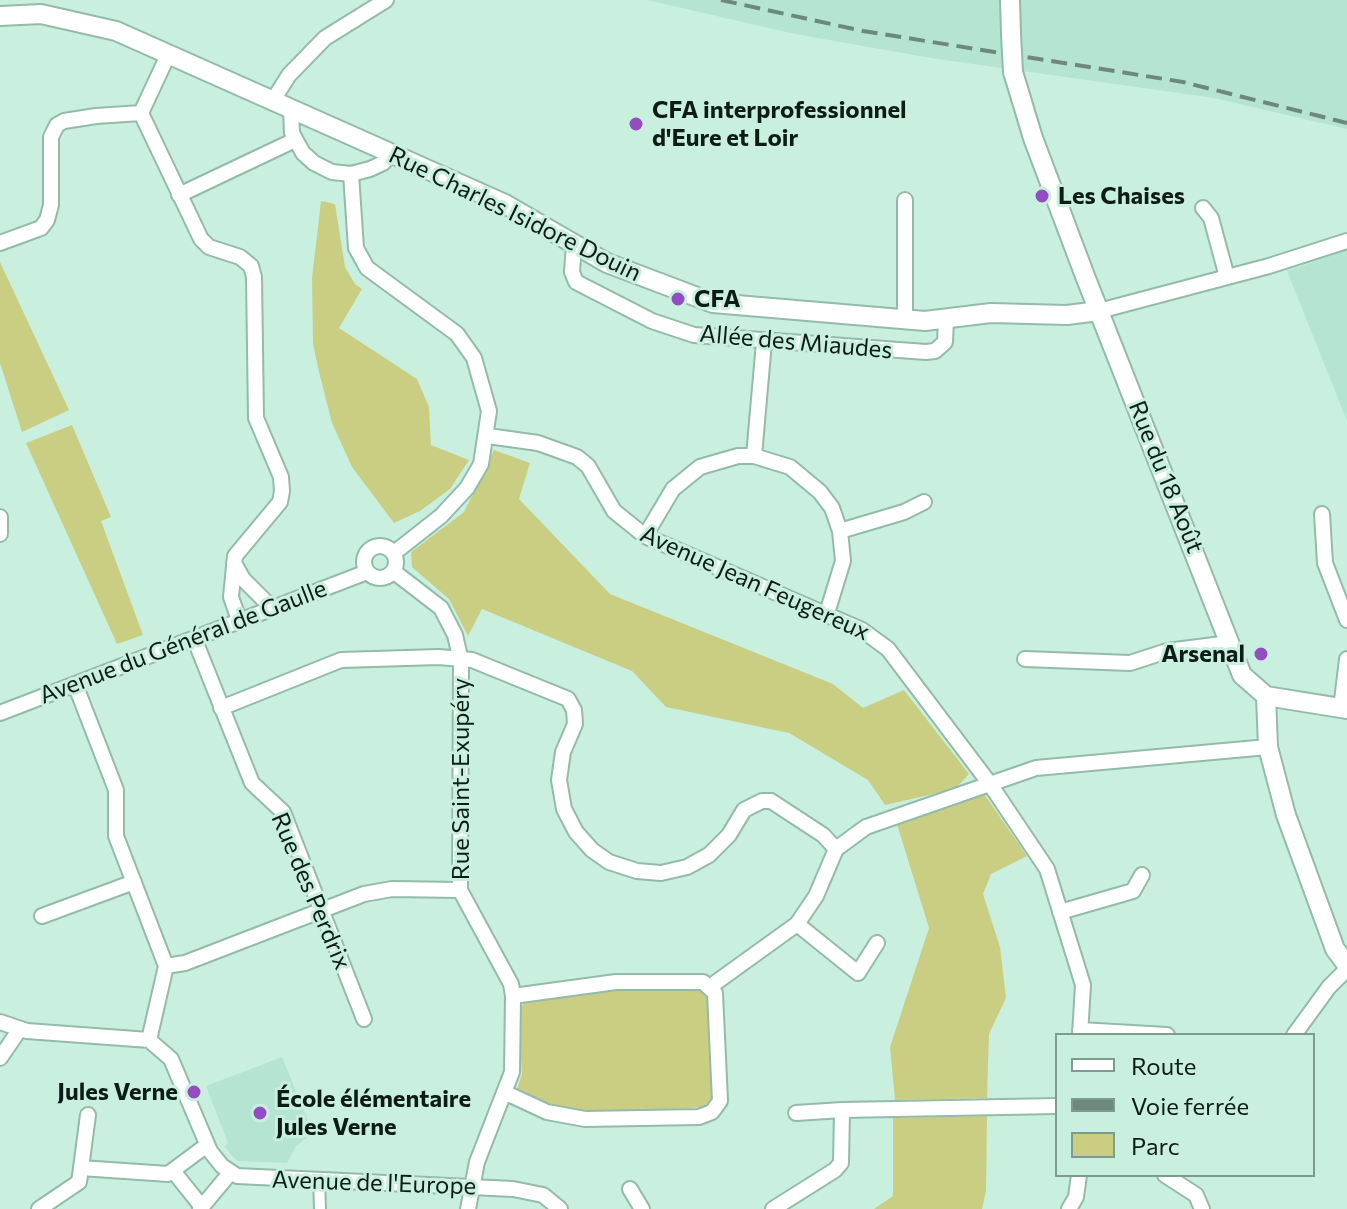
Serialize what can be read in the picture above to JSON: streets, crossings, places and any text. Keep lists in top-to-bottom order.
{
  "streets": {
    "street": [
      "Rue Charles Isidore Douin",
      "Allée des Miaudes",
      "Rue du 18 Août",
      "Avenue Jean Feugereux",
      "Avenue du Général de Gaulle",
      "Rue Saint-Exupéry",
      "Rue des Perdrix",
      "Avenue de l'Europe"
    ]
  },
  "crossings": [
    ["Rue Charles Isidore Douin", "Allée des Miaudes"],
    ["Rue Charles Isidore Douin", "Rue du 18 Août"],
    ["Avenue du Général de Gaulle", "Rue Saint-Exupéry"],
    ["Avenue du Général de Gaulle", "Rue des Perdrix"],
    ["Rue Saint-Exupéry", "Avenue de l'Europe"]
  ],
  "places": [
    "CFA interprofessionnel d'Eure et Loir",
    "Les Chaises",
    "CFA",
    "Arsenal",
    "Jules Verne",
    "École élémentaire Jules Verne"
  ],
  "legend": ["Route", "Voie ferrée", "Parc"]
}
